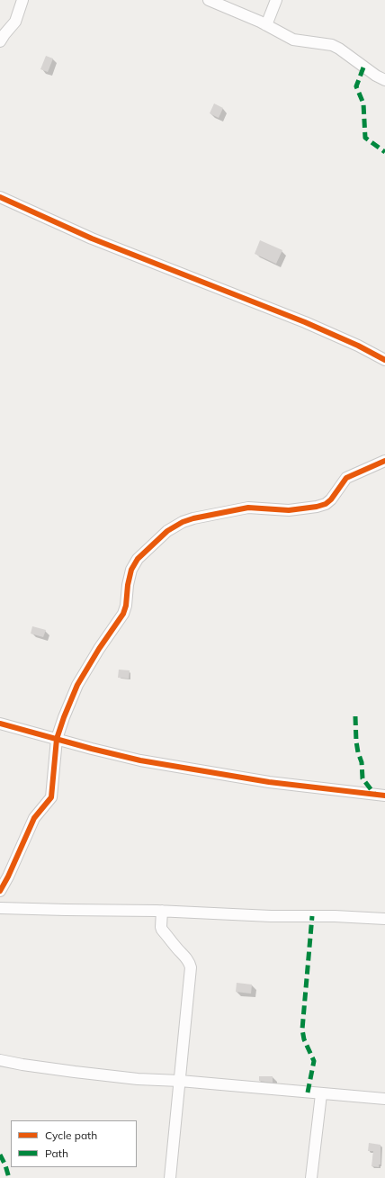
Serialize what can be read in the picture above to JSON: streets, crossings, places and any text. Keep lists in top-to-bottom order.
{
  "legend": ["Cycle path", "Path"]
}
